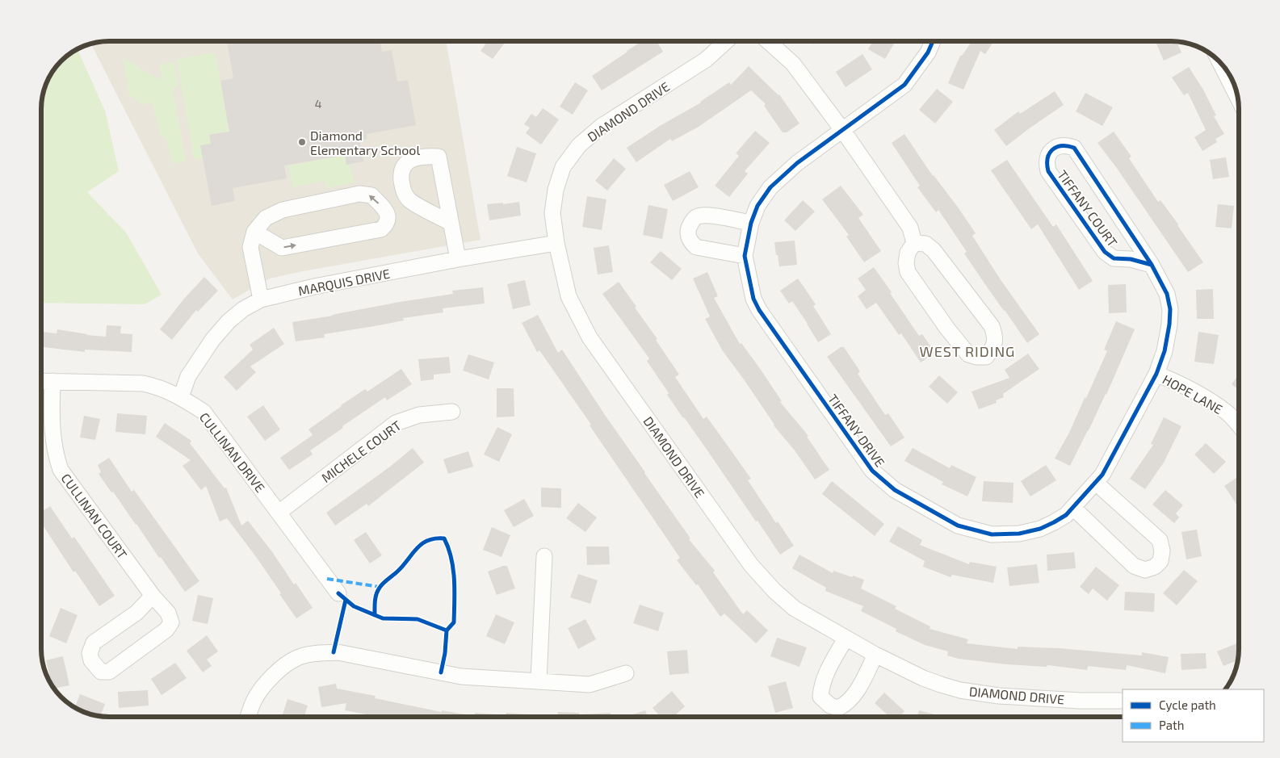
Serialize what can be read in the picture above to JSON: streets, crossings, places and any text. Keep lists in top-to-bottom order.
{
  "streets": {
    "street": [
      "DIAMOND DRIVE",
      "TIFFANY COURT",
      "MARQUIS DRIVE",
      "HOPE LANE",
      "TIFFANY DRIVE",
      "MICHELE COURT",
      "CULLINAN DRIVE",
      "CULLINAN COURT"
    ]
  },
  "crossings": [
    ["DIAMOND DRIVE", "MARQUIS DRIVE"],
    ["TIFFANY COURT", "HOPE LANE"],
    ["TIFFANY COURT", "TIFFANY DRIVE"],
    ["MARQUIS DRIVE", "CULLINAN DRIVE"],
    ["HOPE LANE", "TIFFANY DRIVE"],
    ["MICHELE COURT", "CULLINAN DRIVE"],
    ["CULLINAN DRIVE", "CULLINAN COURT"]
  ],
  "districts": ["WEST RIDING"],
  "places": ["Diamond Elementary School"],
  "house_numbers": ["4"],
  "legend": ["Cycle path", "Path"]
}
